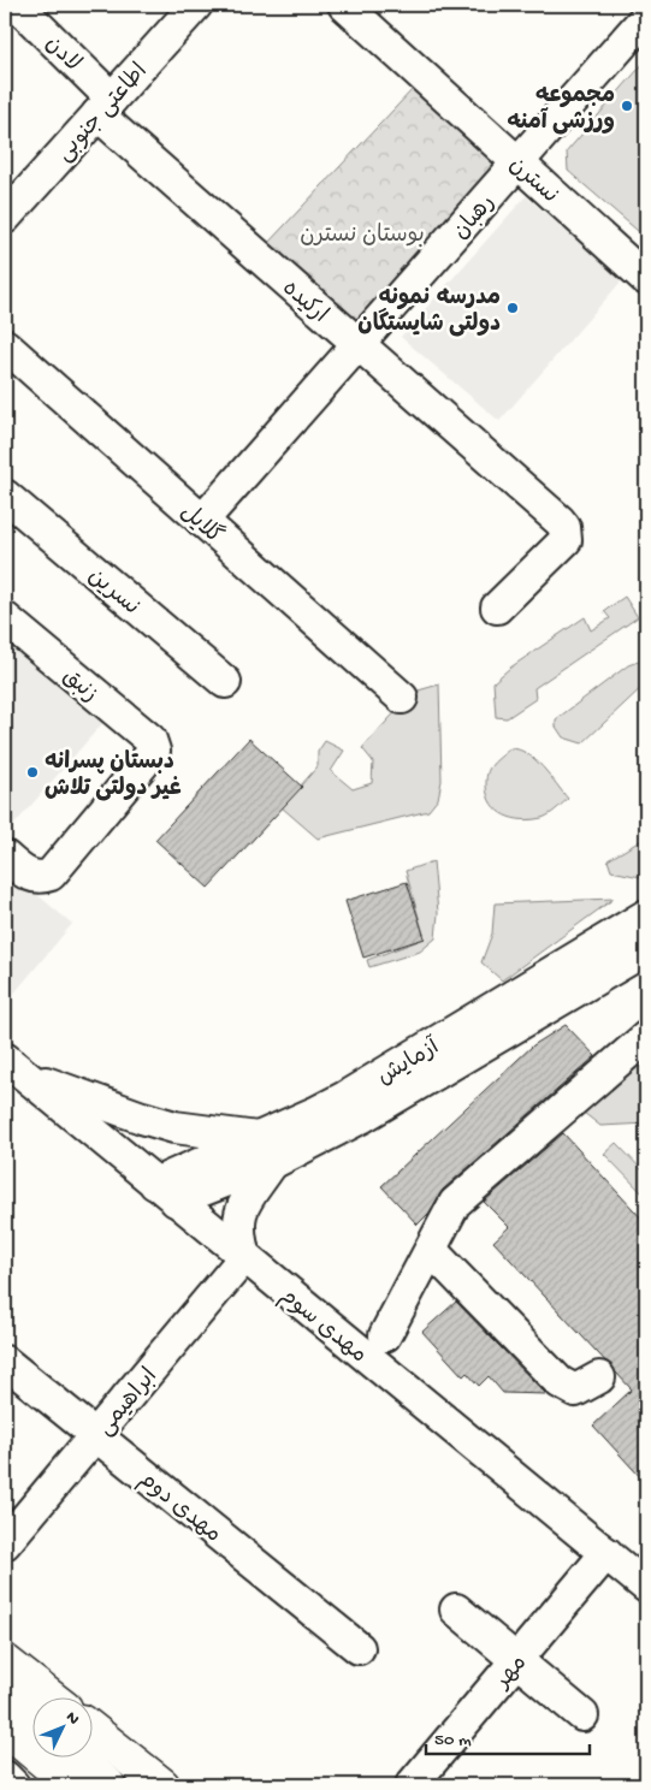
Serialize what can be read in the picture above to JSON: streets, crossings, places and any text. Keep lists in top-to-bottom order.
{
  "streets": {
    "street": [
      "لادن",
      "اطاعتی جنوبی",
      "نسترن",
      "رهبان",
      "ارکیده",
      "گلایل",
      "نسرین",
      "زنبق",
      "آزمایش",
      "مهدی سوم",
      "ابراهیمی",
      "مهدی دوم",
      "مهر"
    ]
  },
  "crossings": [
    ["لادن", "اطاعتی جنوبی"],
    ["لادن", "ارکیده"],
    ["اطاعتی جنوبی", "ارکیده"],
    ["نسترن", "رهبان"],
    ["رهبان", "ارکیده"],
    ["رهبان", "گلایل"],
    ["آزمایش", "مهدی سوم"],
    ["مهدی سوم", "ابراهیمی"],
    ["مهدی سوم", "مهر"],
    ["ابراهیمی", "مهدی دوم"]
  ],
  "parks": ["بوستان نسترن"],
  "places": ["مجموعه ورزشی آمنه", "مدرسه نمونه دولتی شایستگان", "دبستان پسرانه غیر دولتی تلاش"],
  "scale_bar": "50 m",
  "north": "top right"
}
